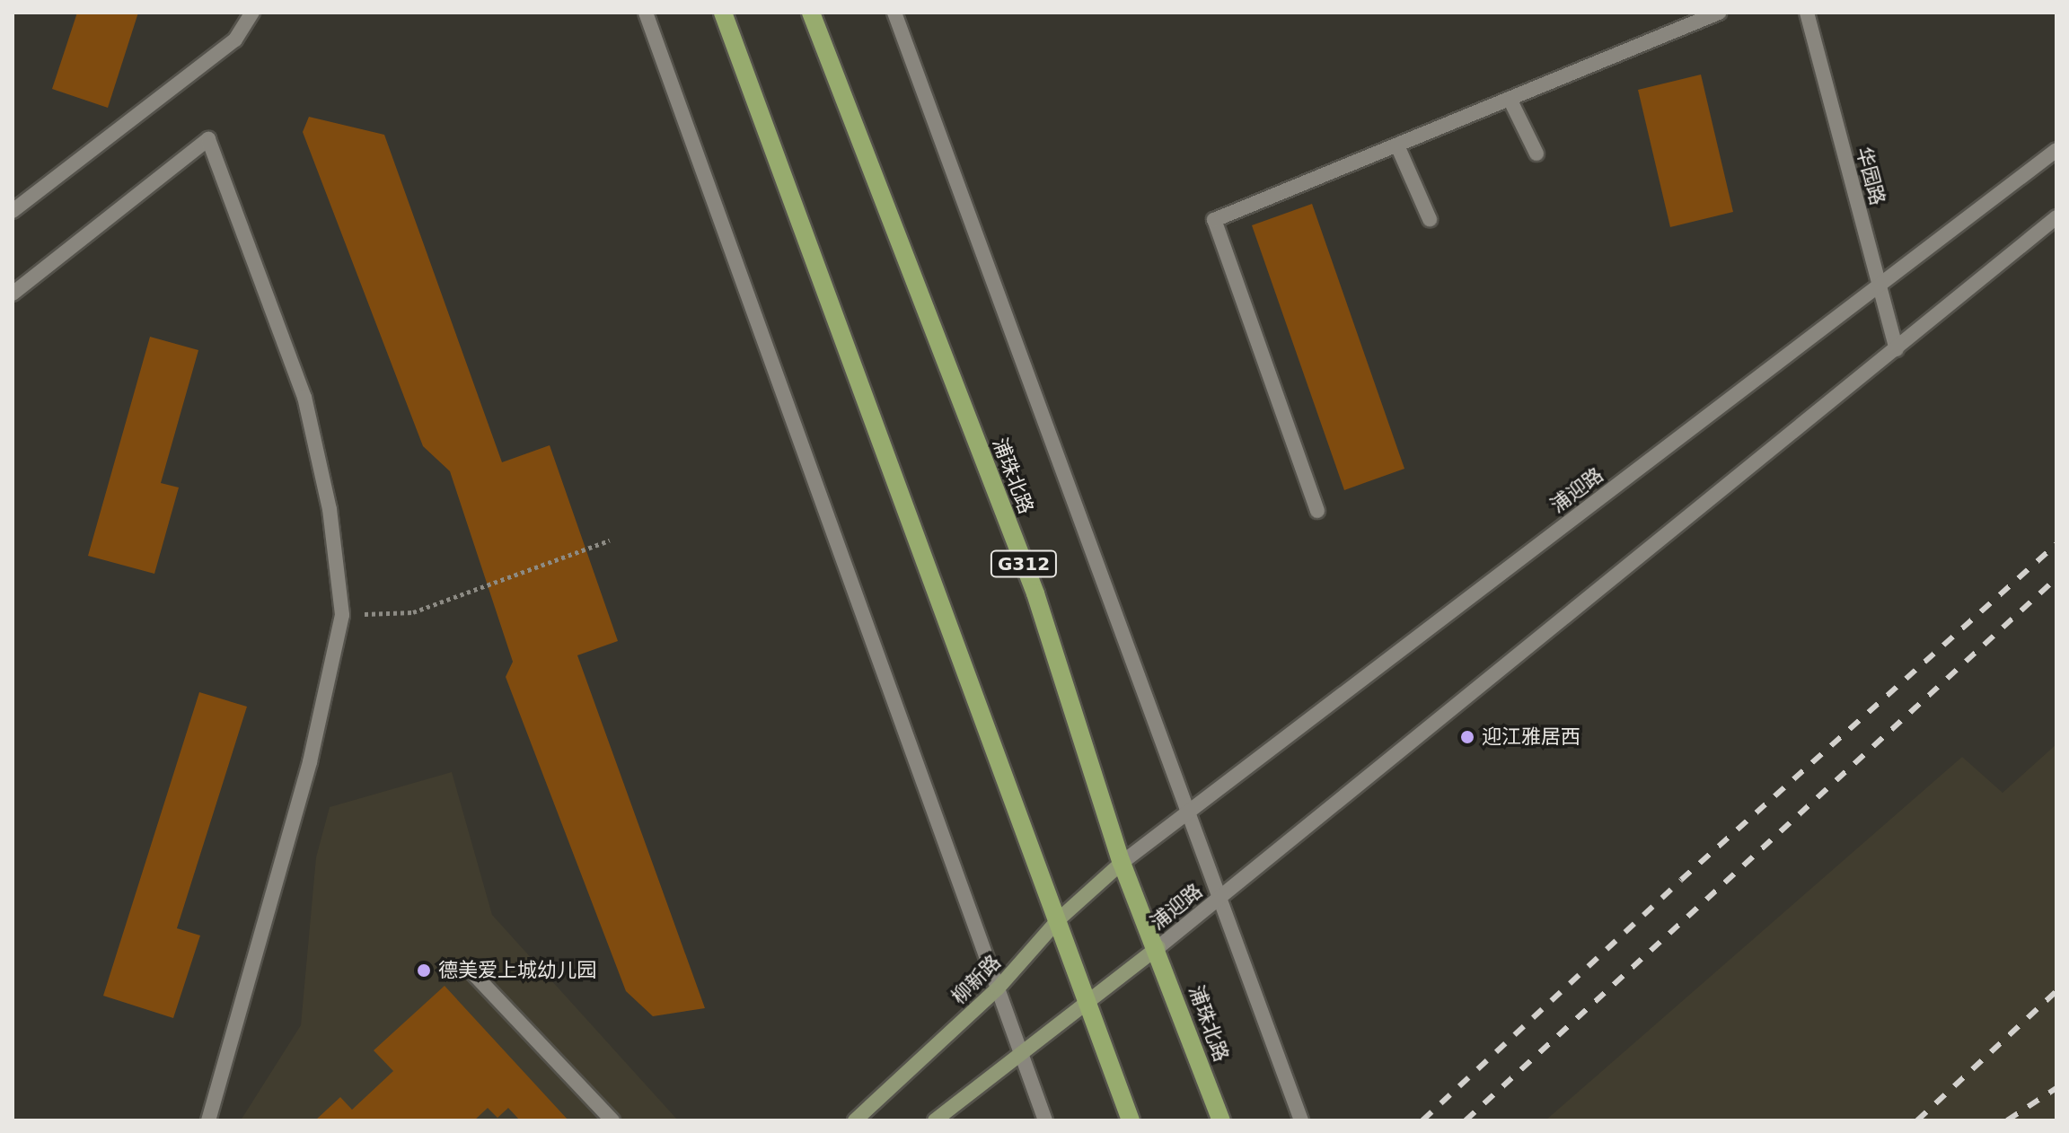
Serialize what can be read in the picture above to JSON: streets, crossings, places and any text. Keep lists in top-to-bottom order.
{
  "streets": {
    "main road": ["浦珠北路", "G312", "柳新路"],
    "street": ["华园路", "浦迎路"]
  },
  "crossings": [
    ["华园路", "浦迎路"],
    ["浦珠北路", "浦迎路"],
    ["浦珠北路", "柳新路"],
    ["浦迎路", "柳新路"]
  ],
  "places": ["迎江雅居西", "德美爱上城幼儿园"]
}
